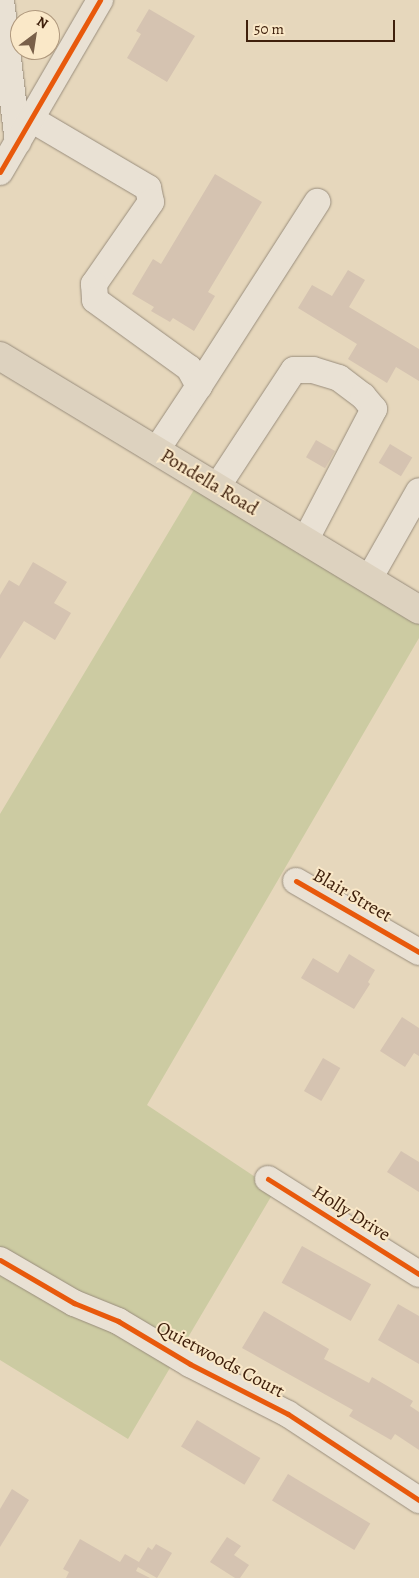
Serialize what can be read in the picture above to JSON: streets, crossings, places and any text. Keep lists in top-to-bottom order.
{
  "streets": {
    "main road": ["Pondella Road"],
    "street": ["Blair Street", "Holly Drive", "Quietwoods Court"]
  },
  "scale_bar": "50 m",
  "north": "top right"
}
